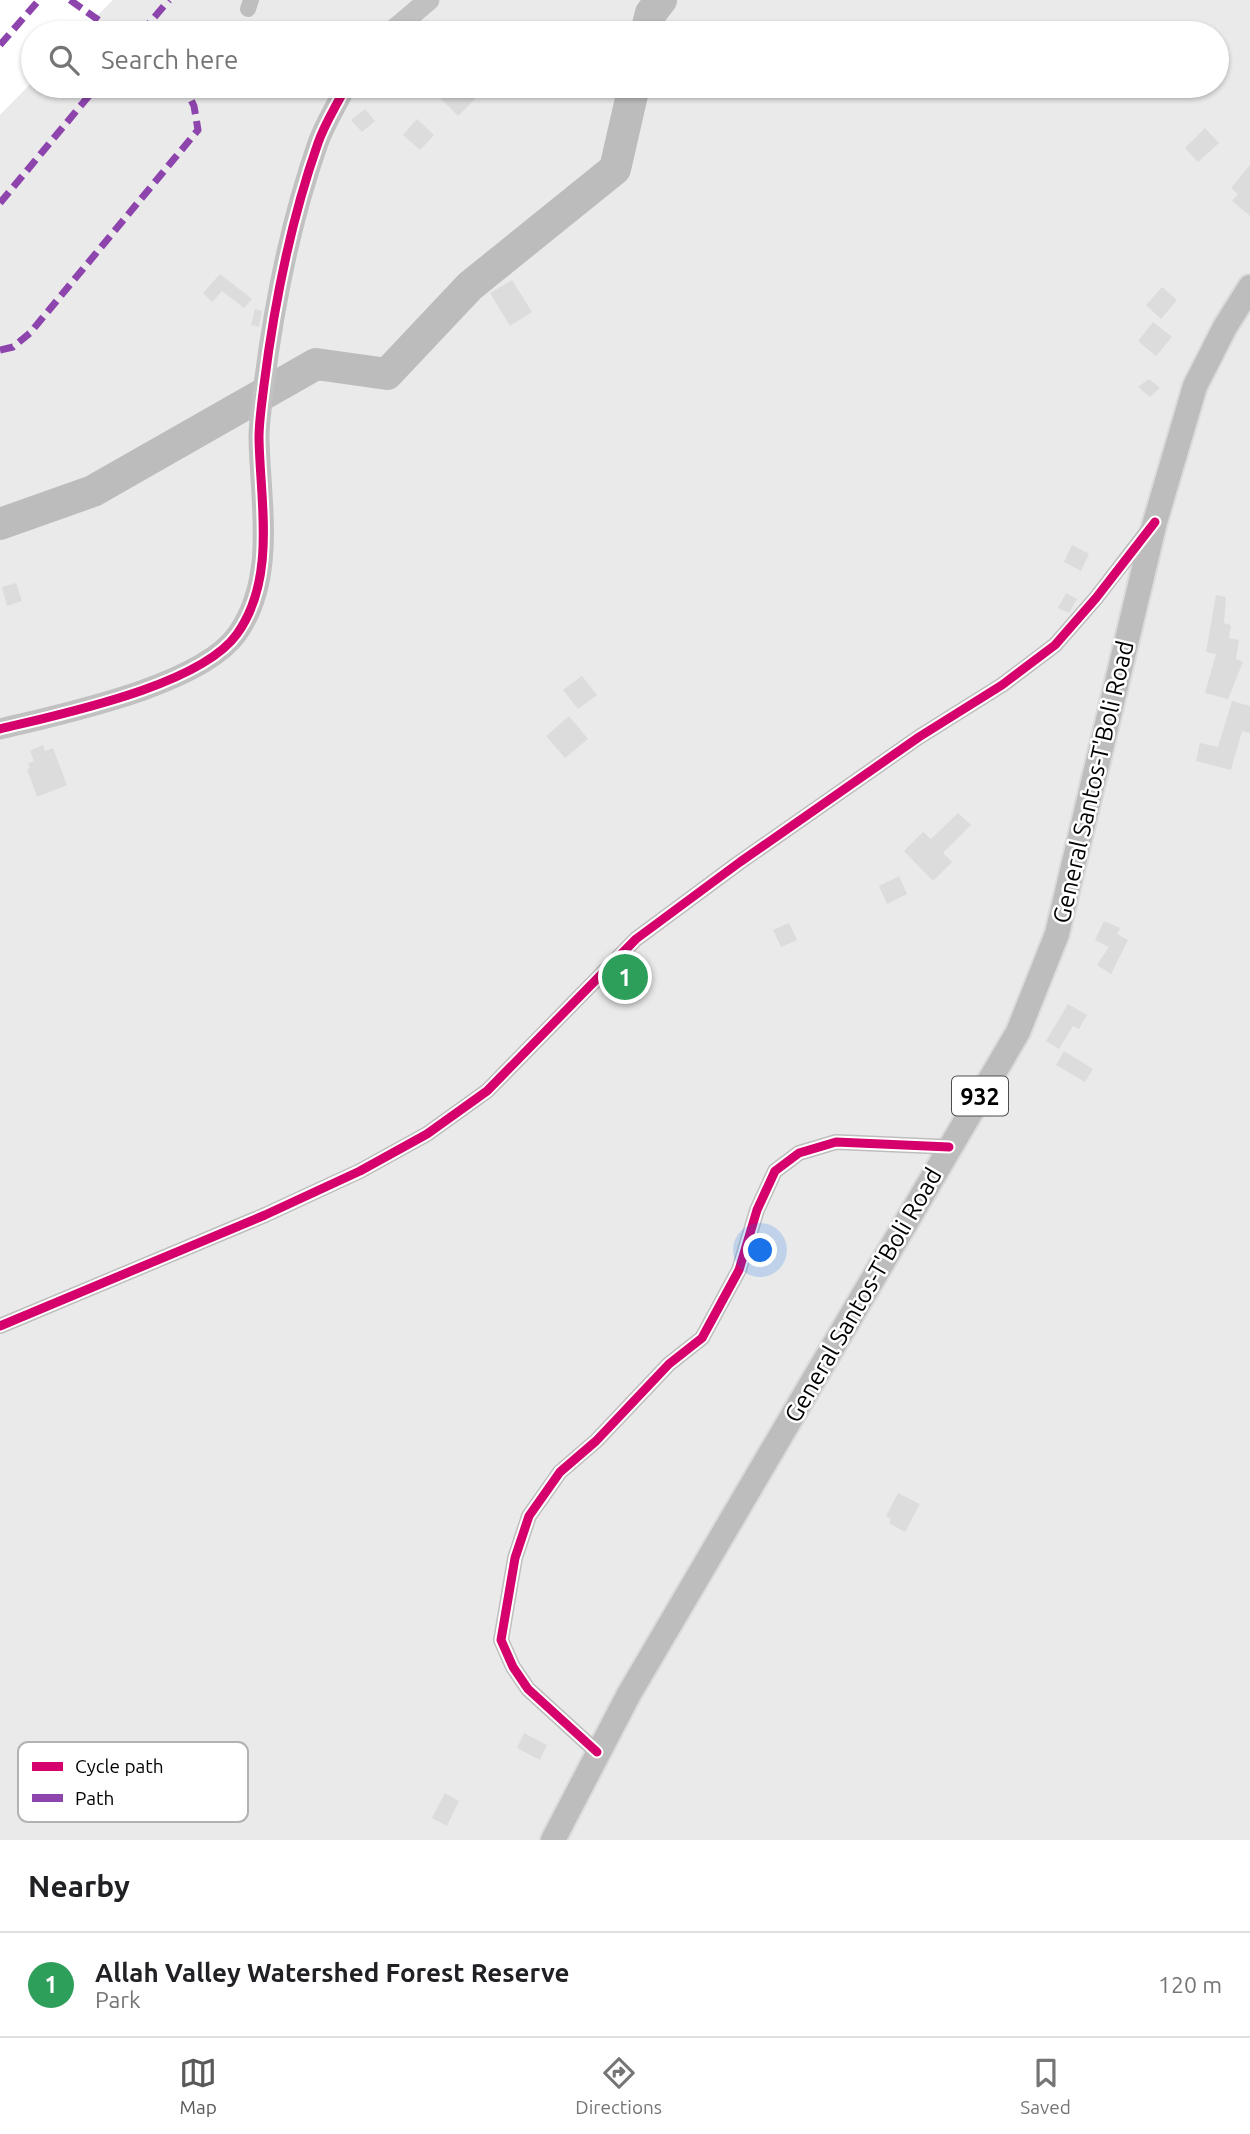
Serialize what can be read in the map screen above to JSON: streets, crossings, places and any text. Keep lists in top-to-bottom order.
{
  "streets": {
    "main road": ["General Santos-T'Boli Road", "932"]
  },
  "legend": ["Cycle path", "Path"],
  "page": {
    "search": "Search here",
    "pins": "1",
    "heading": "Nearby",
    "list": [
      {
        "mark": "1",
        "name": "Allah Valley Watershed Forest Reserve",
        "note": "Park",
        "value": "120 m"
      }
    ],
    "nav": ["Map", "Directions", "Saved"]
  }
}
